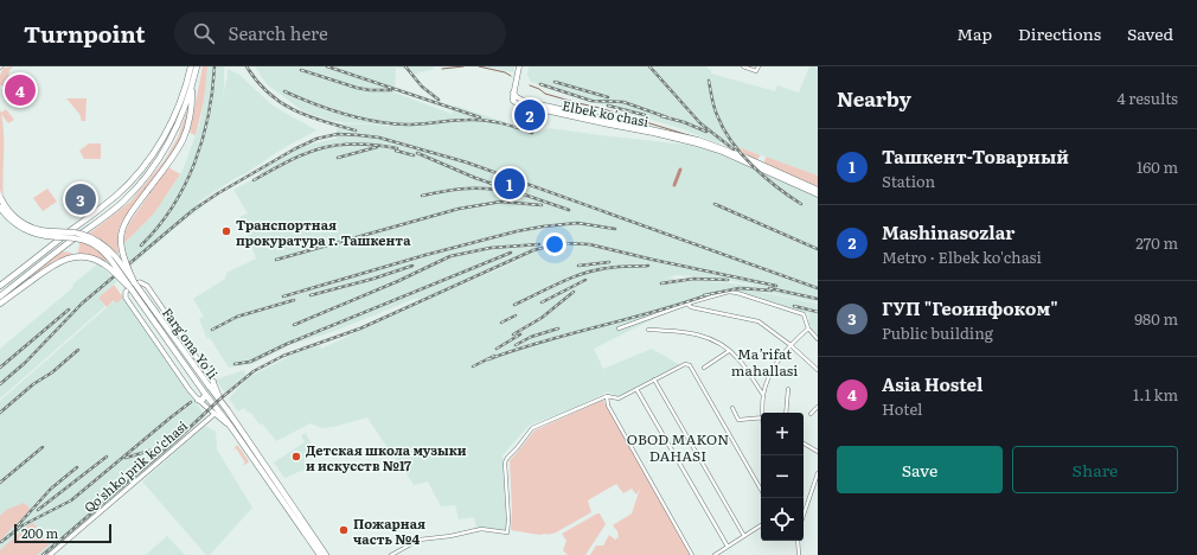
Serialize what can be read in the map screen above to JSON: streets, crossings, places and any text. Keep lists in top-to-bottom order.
{
  "streets": {
    "main road": ["Elbek ko'chasi", "Farg'ona Yo'li"],
    "street": ["Qo'shko'prik ko'chasi"]
  },
  "districts": ["Maʼrifat mahallasi", "OBOD MAKON DAHASI"],
  "places": ["Транспортная прокуратура г. Ташкента", "Детская школа музыки и искусств №17", "Пожарная часть №4"],
  "scale_bar": "200 m",
  "page": {
    "header": "Turnpoint",
    "search": "Search here",
    "nav": ["Map", "Directions", "Saved"],
    "heading": ["Nearby", "4 results"],
    "pins": [
      "4",
      "2",
      "1",
      "3"
    ],
    "list": [
      {
        "mark": "1",
        "name": "Ташкент-Товарный",
        "note": "Station",
        "value": "160 m"
      },
      {
        "mark": "2",
        "name": "Mashinasozlar",
        "note": "Metro · Elbek ko'chasi",
        "value": "270 m"
      },
      {
        "mark": "3",
        "name": "ГУП \"Геоинфоком\"",
        "note": "Public building",
        "value": "980 m"
      },
      {
        "mark": "4",
        "name": "Asia Hostel",
        "note": "Hotel",
        "value": "1.1 km"
      }
    ],
    "map_buttons": ["+", "−"],
    "buttons": ["Save", "Share"],
    "scale": "200 m"
  }
}
